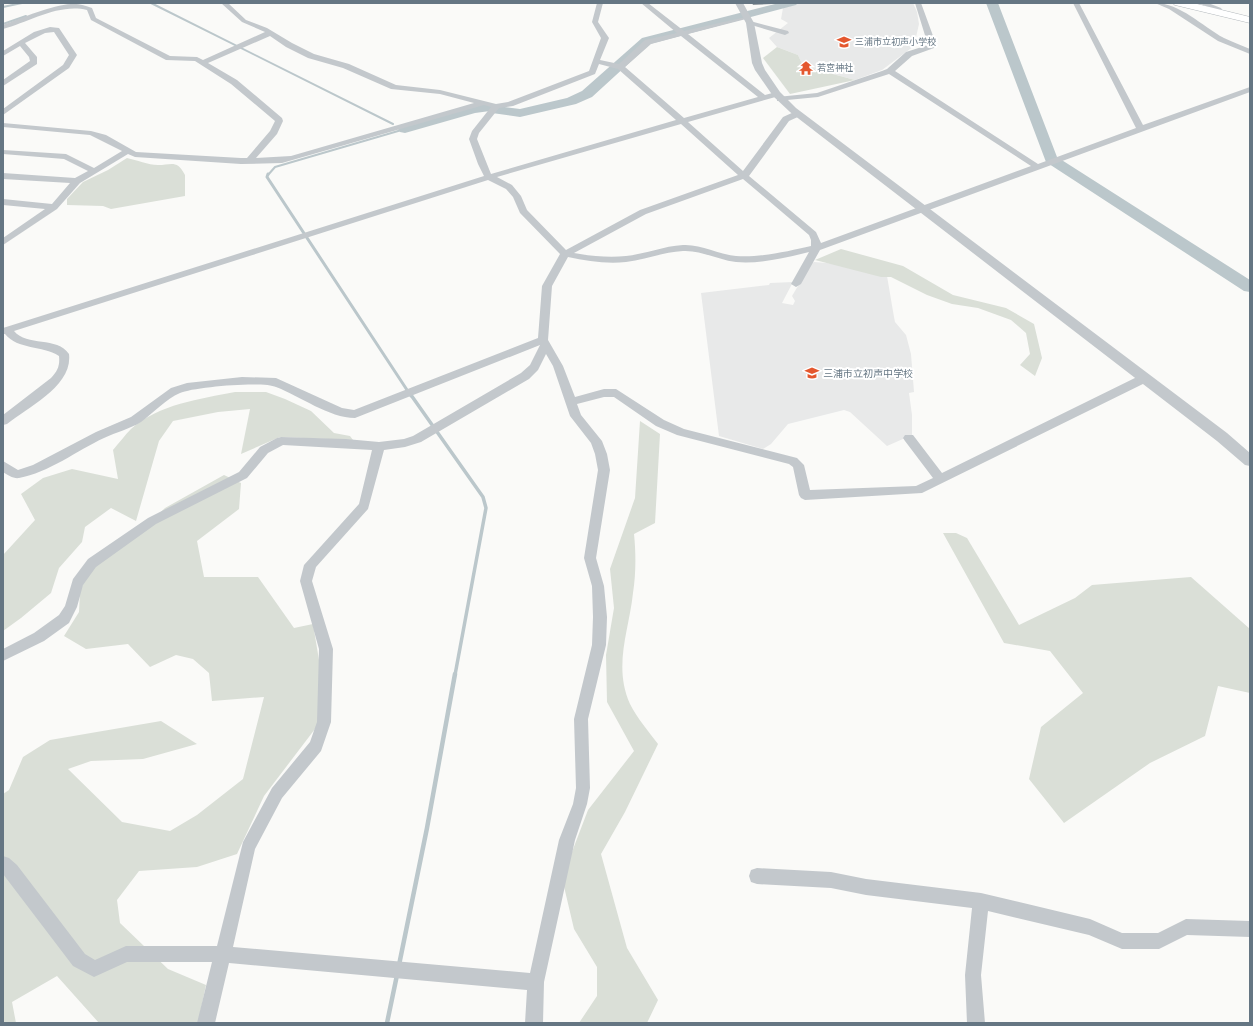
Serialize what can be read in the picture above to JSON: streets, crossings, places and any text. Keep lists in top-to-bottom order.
{
  "places": {
    "school or university": ["三浦市立初声小学校", "三浦市立初声中学校"],
    "temple": ["若宮神社"]
  }
}
